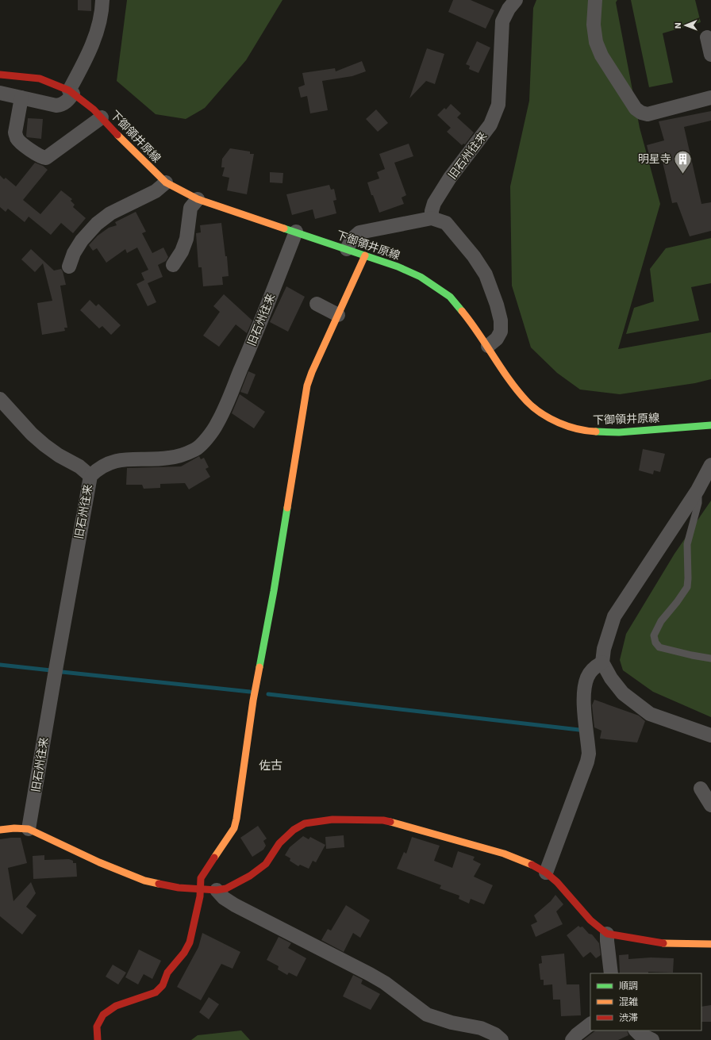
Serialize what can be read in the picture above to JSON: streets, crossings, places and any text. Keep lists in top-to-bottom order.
{
  "streets": {
    "street": ["下御領井原線", "旧石州往来"]
  },
  "crossings": [
    ["下御領井原線", "旧石州往来"]
  ],
  "districts": ["佐古"],
  "places": {
    "building": ["明星寺"]
  },
  "legend": ["順調", "混雑", "渋滞"],
  "north": "left"
}
